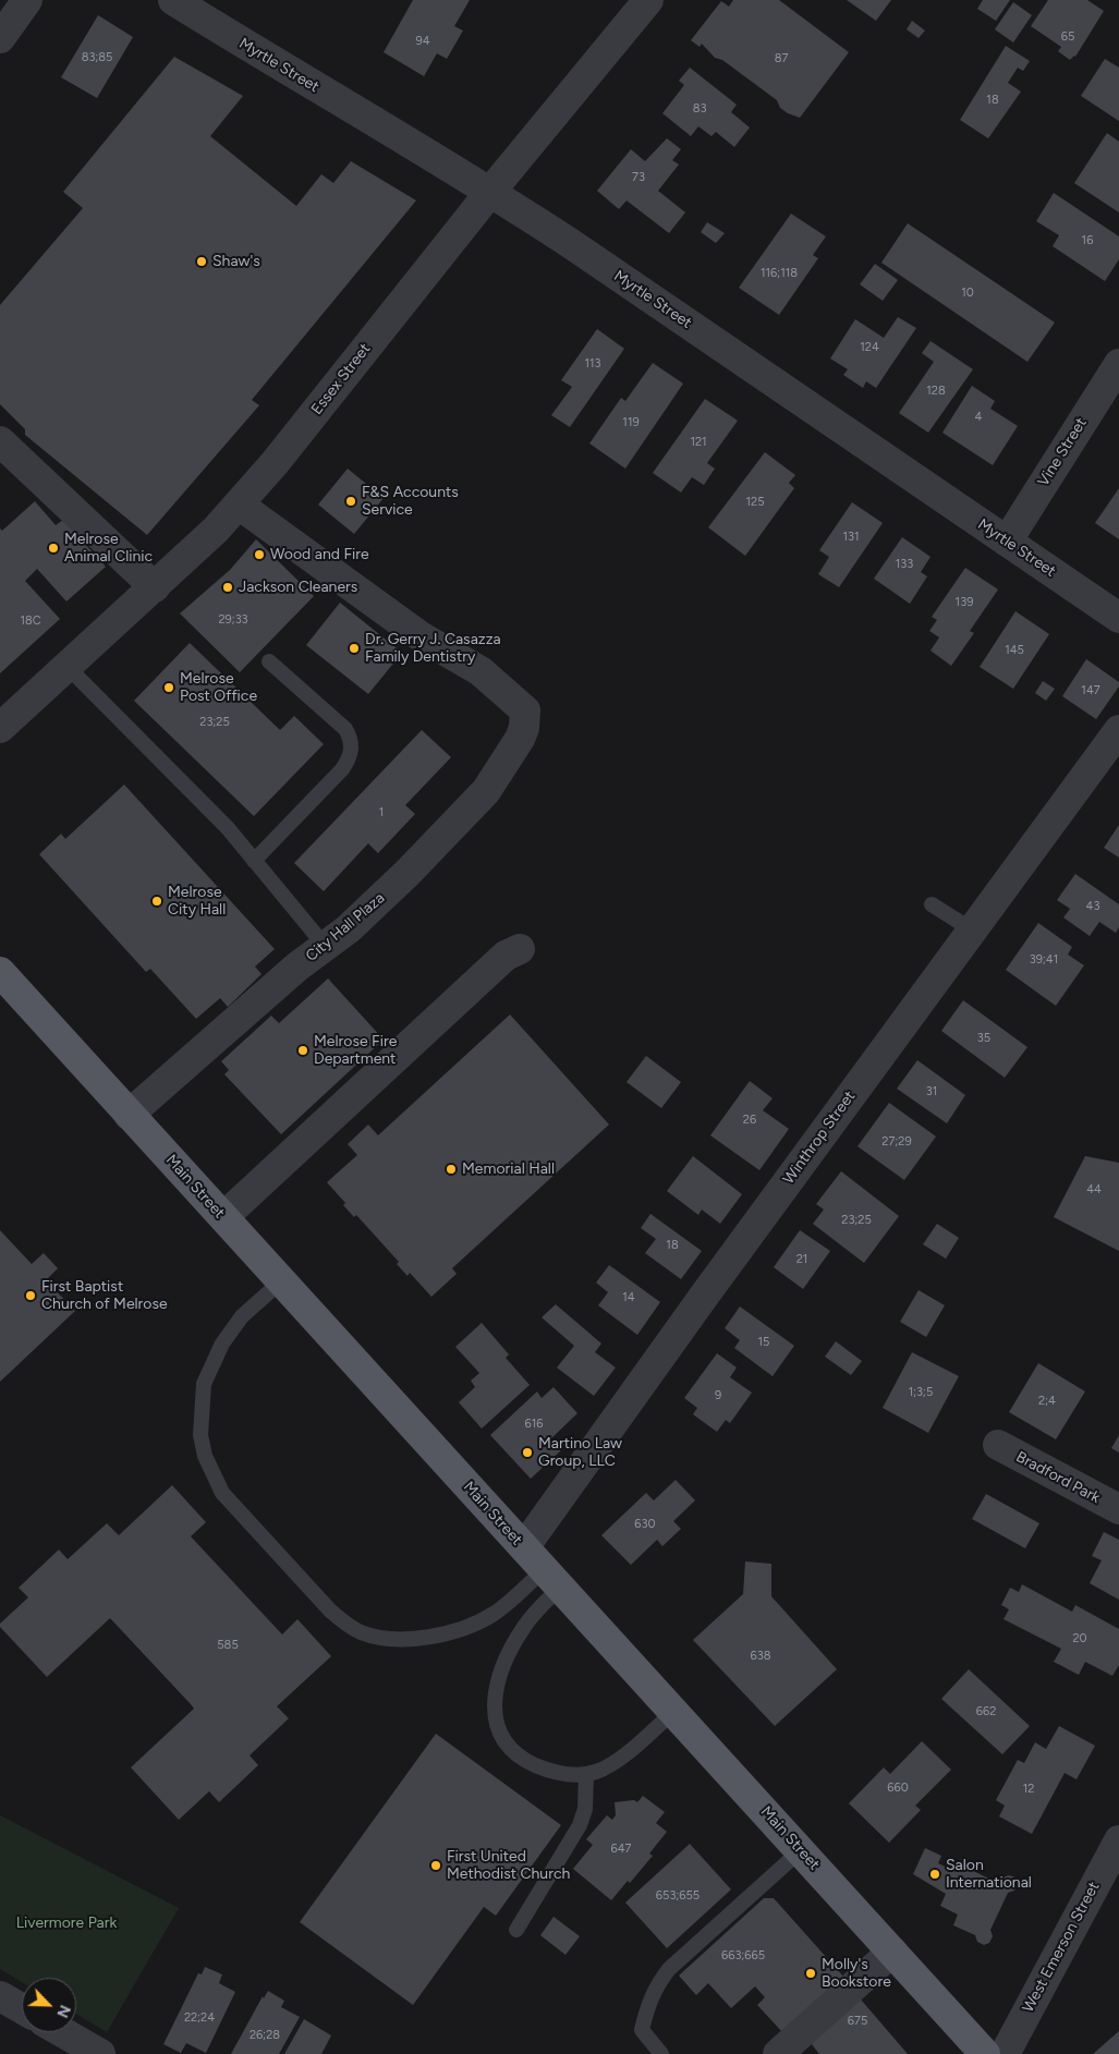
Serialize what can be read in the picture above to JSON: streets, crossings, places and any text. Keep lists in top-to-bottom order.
{
  "streets": {
    "main road": ["Main Street"],
    "street": [
      "Myrtle Street",
      "Essex Street",
      "Vine Street",
      "City Hall Plaza",
      "Winthrop Street",
      "Bradford Park",
      "West Emerson Street"
    ]
  },
  "crossings": [
    ["Myrtle Street", "Essex Street"],
    ["Myrtle Street", "Vine Street"],
    ["Essex Street", "City Hall Plaza"],
    ["City Hall Plaza", "Main Street"],
    ["Winthrop Street", "Main Street"]
  ],
  "parks": ["Livermore Park"],
  "places": [
    "Shaw's",
    "F&S Accounts Service",
    "Melrose Animal Clinic",
    "Wood and Fire",
    "Jackson Cleaners",
    "Dr. Gerry J. Casazza Family Dentistry",
    "Melrose Post Office",
    "Melrose City Hall",
    "Melrose Fire Department",
    "Memorial Hall",
    "First Baptist Church of Melrose",
    "Martino Law Group, LLC",
    "First United Methodist Church",
    "Salon International",
    "Molly's Bookstore"
  ],
  "house_numbers": [
    "65",
    "94",
    "83;85",
    "87",
    "18",
    "83",
    "73",
    "16",
    "116;118",
    "10",
    "124",
    "113",
    "128",
    "4",
    "119",
    "121",
    "125",
    "131",
    "133",
    "139",
    "29;33",
    "18C",
    "145",
    "147",
    "23;25",
    "1",
    "43",
    "39;41",
    "35",
    "31",
    "26",
    "27;29",
    "44",
    "23;25",
    "18",
    "21",
    "14",
    "15",
    "1;3;5",
    "9",
    "2;4",
    "616",
    "630",
    "20",
    "585",
    "638",
    "662",
    "660",
    "12",
    "647",
    "653;655",
    "663;665",
    "22;24",
    "675",
    "26;28"
  ],
  "north": "bottom right"
}
